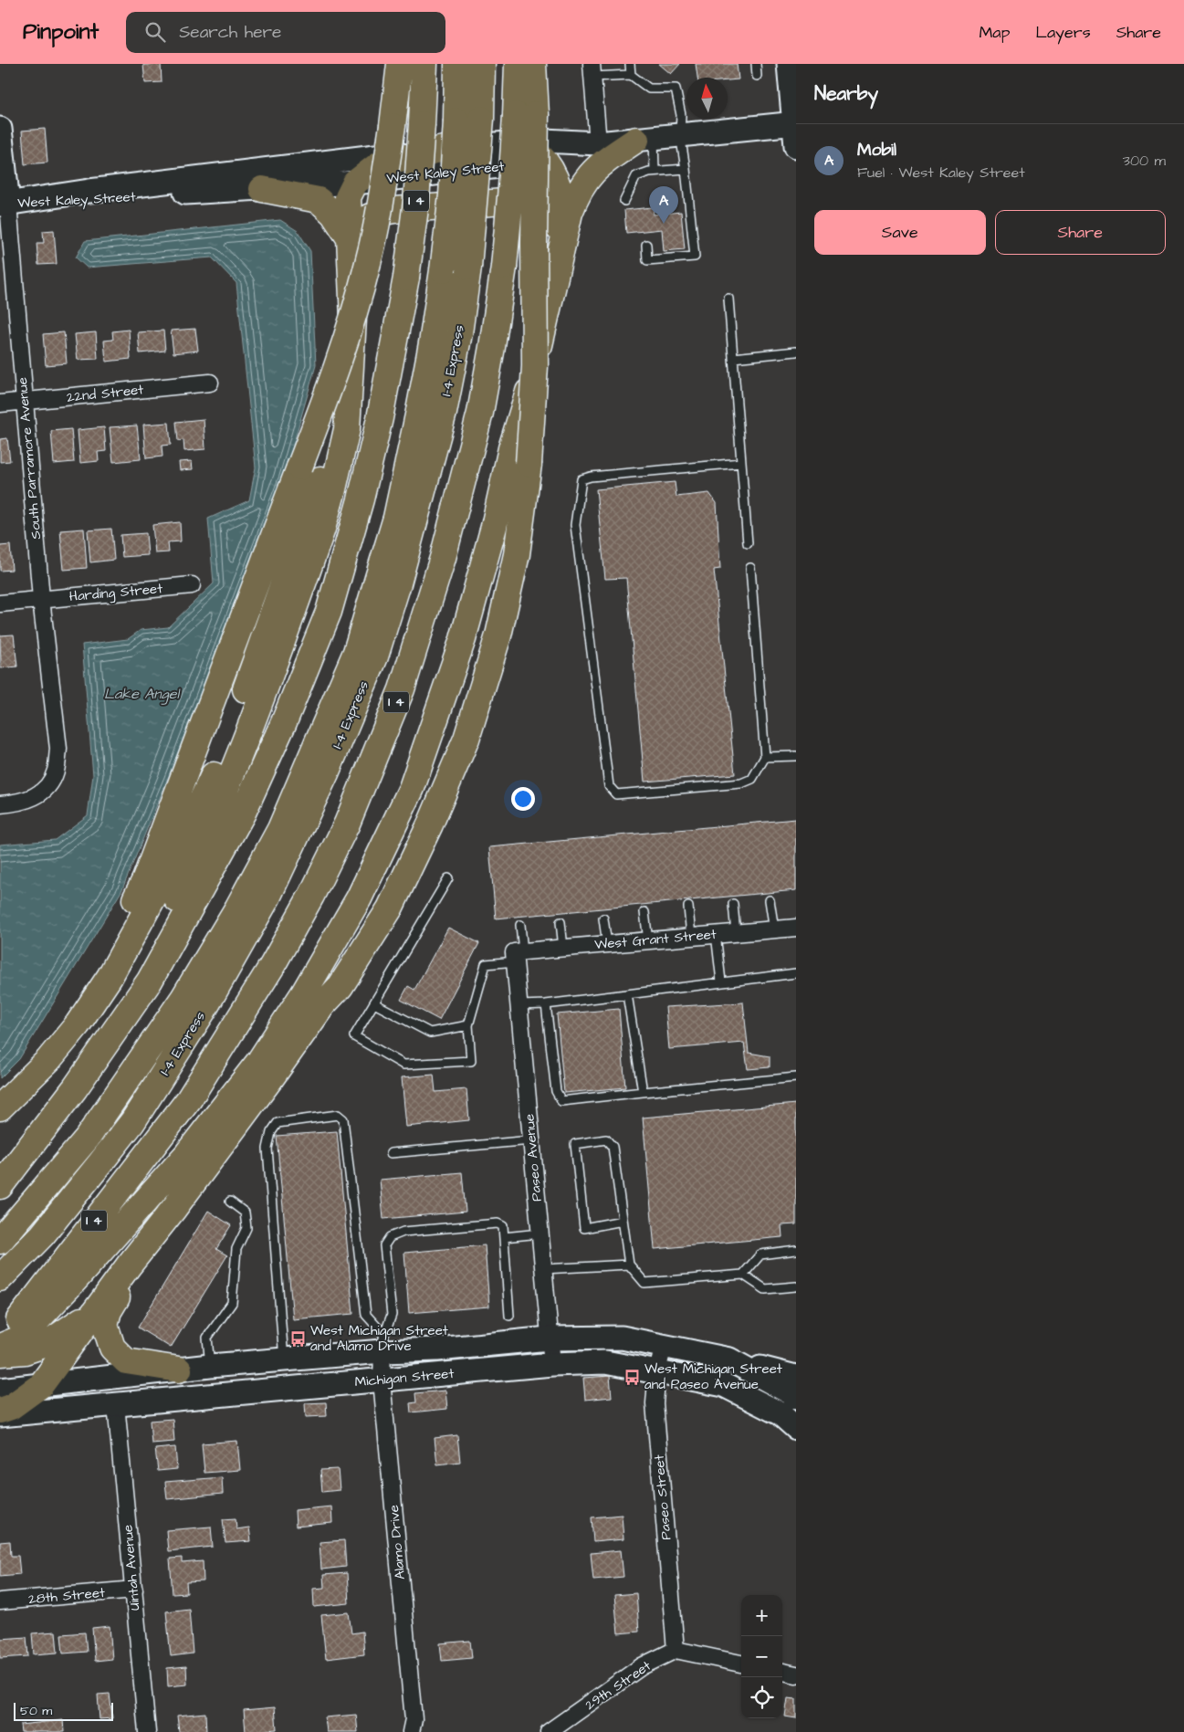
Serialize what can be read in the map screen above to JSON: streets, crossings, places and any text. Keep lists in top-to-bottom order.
{
  "streets": {
    "highway": ["I 4", "I-4 Express"],
    "main road": ["West Kaley Street", "South Parramore Avenue", "Michigan Street"],
    "street": [
      "22nd Street",
      "Harding Street",
      "West Grant Street",
      "Paseo Avenue",
      "Paseo Street",
      "Alamo Drive",
      "Uintah Avenue",
      "28th Street",
      "29th Street"
    ]
  },
  "crossings": [
    ["West Kaley Street", "South Parramore Avenue"],
    ["22nd Street", "South Parramore Avenue"],
    ["South Parramore Avenue", "Harding Street"],
    ["West Grant Street", "Paseo Avenue"],
    ["Paseo Avenue", "Michigan Street"],
    ["Michigan Street", "Paseo Street"],
    ["Michigan Street", "Alamo Drive"],
    ["Michigan Street", "Uintah Avenue"],
    ["Paseo Street", "29th Street"],
    ["Uintah Avenue", "28th Street"]
  ],
  "water": ["Lake Angel"],
  "places": {
    "bus stop": ["West Michigan Street and Alamo Drive", "West Michigan Street and Paseo Avenue"]
  },
  "scale_bar": "50 m",
  "north": "top",
  "page": {
    "header": "Pinpoint",
    "search": "Search here",
    "nav": ["Map", "Layers", "Share"],
    "heading": "Nearby",
    "list": [
      {
        "mark": "A",
        "name": "Mobil",
        "note": "Fuel · West Kaley Street",
        "value": "300 m"
      }
    ],
    "pins": "A",
    "buttons": ["Save", "Share"],
    "map_buttons": ["+", "−"],
    "scale": "50 m"
  }
}
